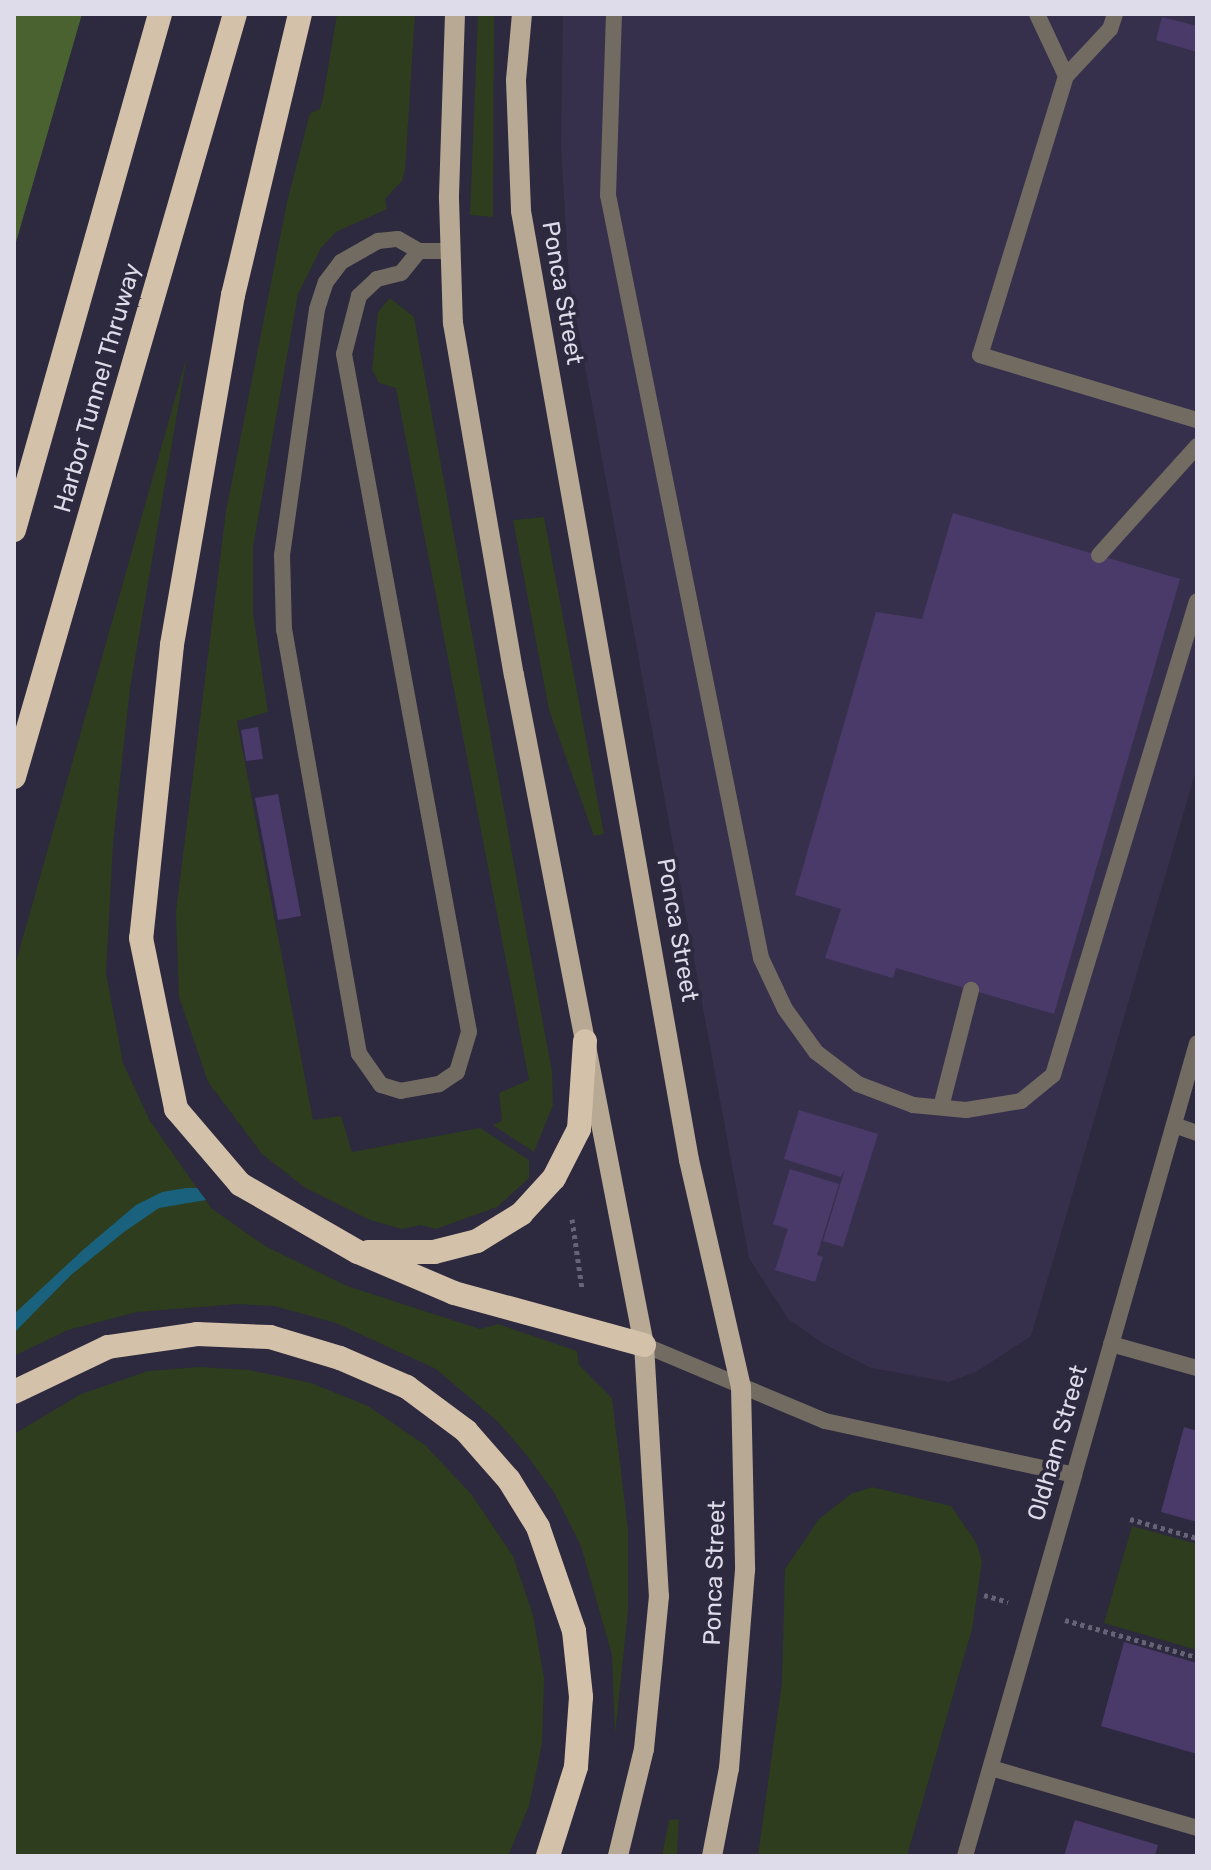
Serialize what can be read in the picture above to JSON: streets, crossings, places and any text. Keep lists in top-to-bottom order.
{
  "streets": {
    "highway": ["Harbor Tunnel Thruway"],
    "main road": ["Ponca Street"],
    "street": ["Oldham Street"]
  }
}
